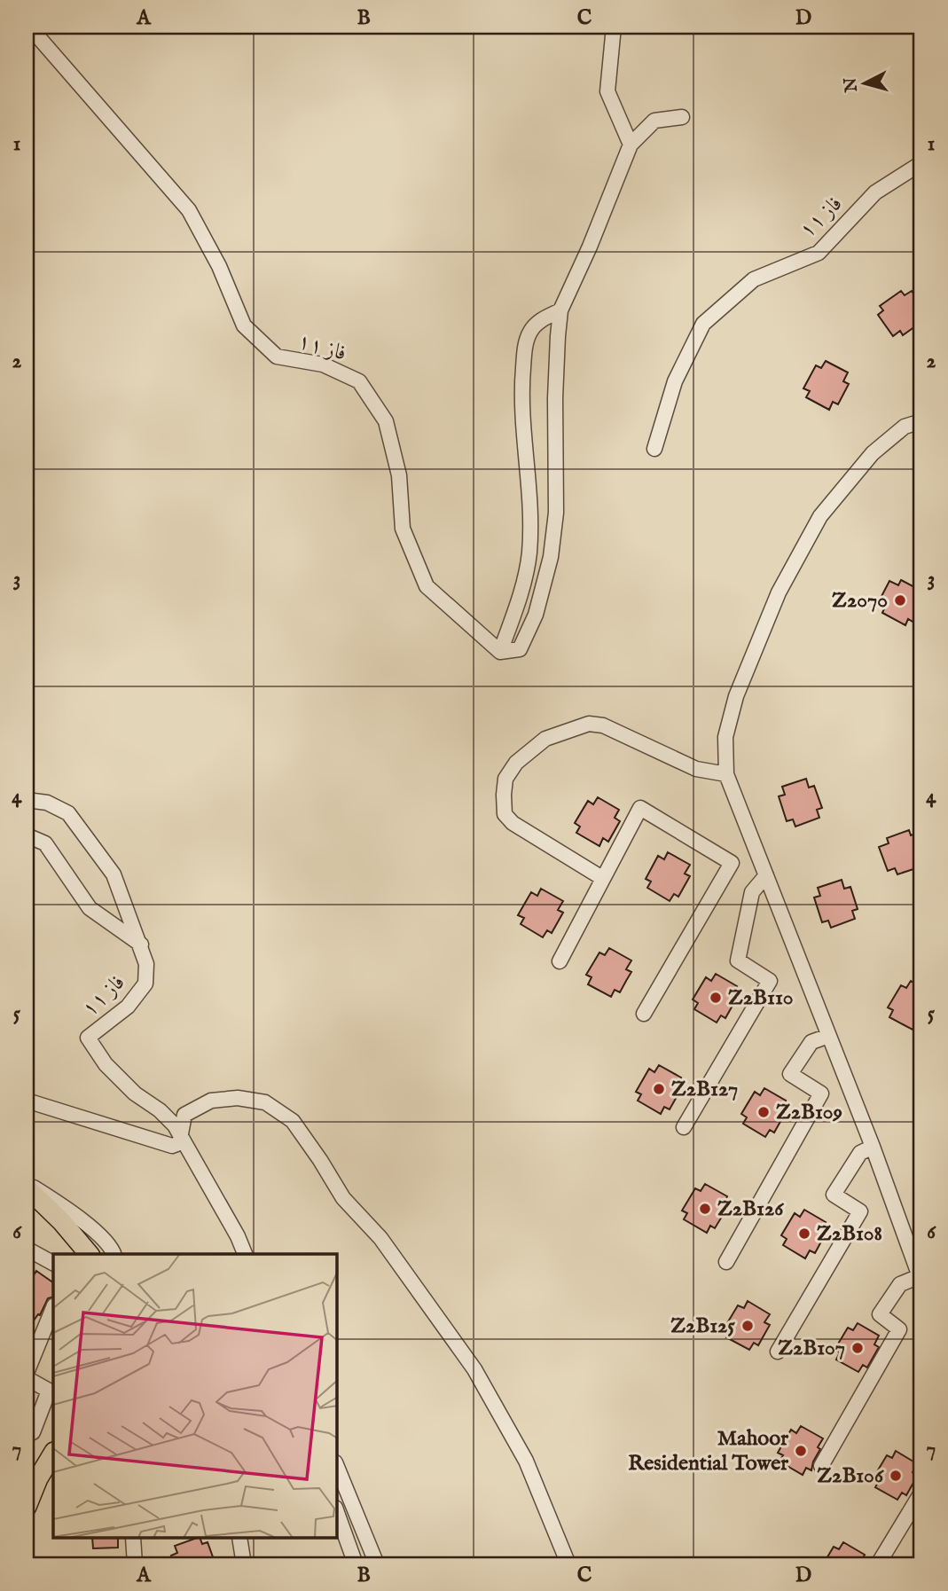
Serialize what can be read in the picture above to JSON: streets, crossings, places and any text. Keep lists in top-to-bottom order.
{
  "streets": {
    "street": ["فاز ۱۱"]
  },
  "places": [
    "Z2070",
    "Z2B110",
    "Z2B127",
    "Z2B109",
    "Z2B126",
    "Z2B108",
    "Z2B125",
    "Z2B107",
    "Mahoor Residential Tower",
    "Z2B106"
  ],
  "north": "left",
  "grid": {
    "columns": [
      "A",
      "B",
      "C",
      "D"
    ],
    "rows": [
      "1",
      "2",
      "3",
      "4",
      "5",
      "6",
      "7"
    ]
  }
}
